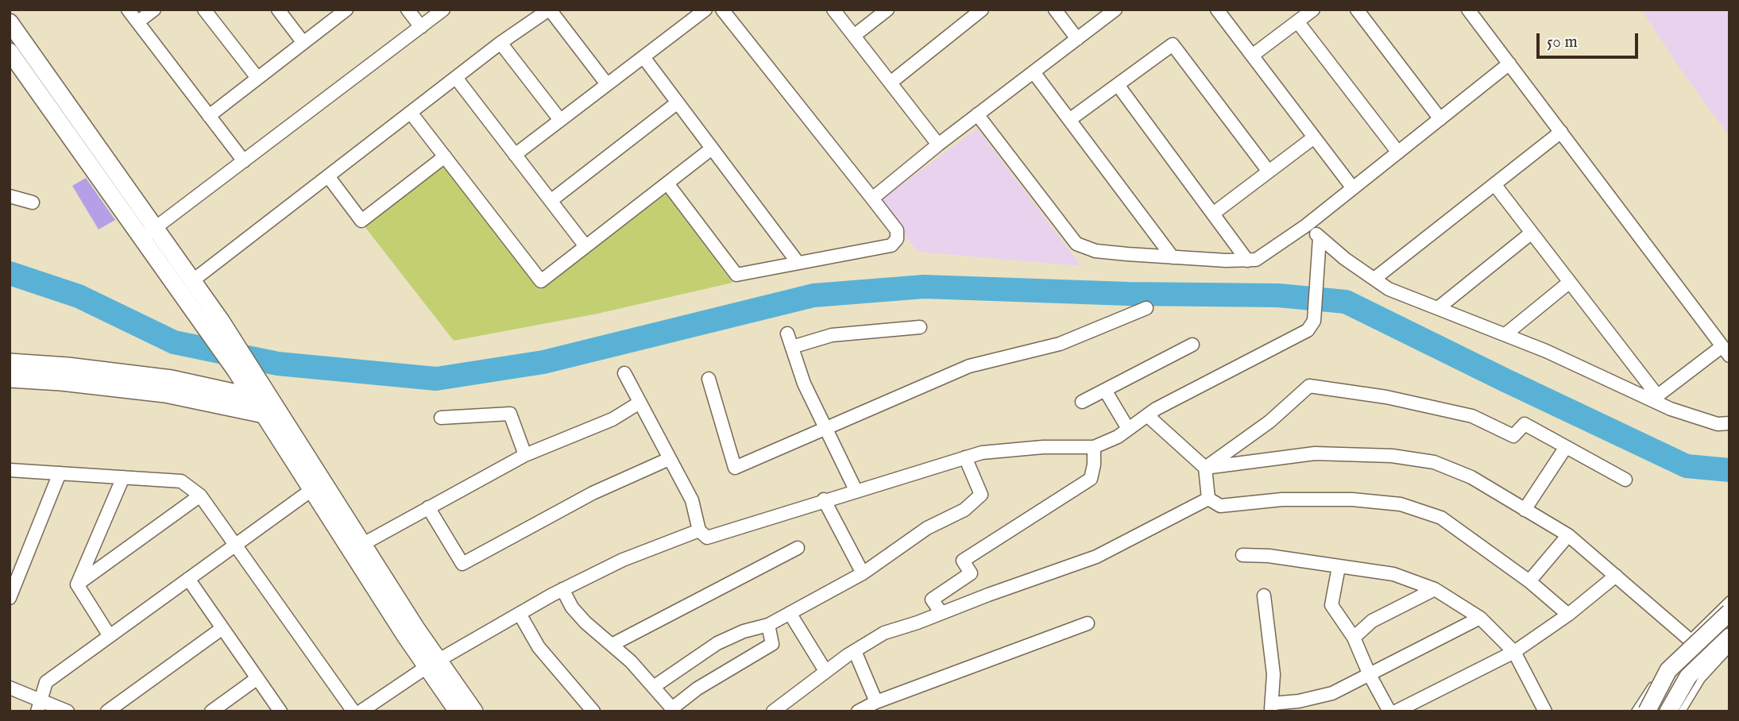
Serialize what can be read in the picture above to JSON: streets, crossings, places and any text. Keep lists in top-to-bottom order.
{
  "scale_bar": "50 m"
}
